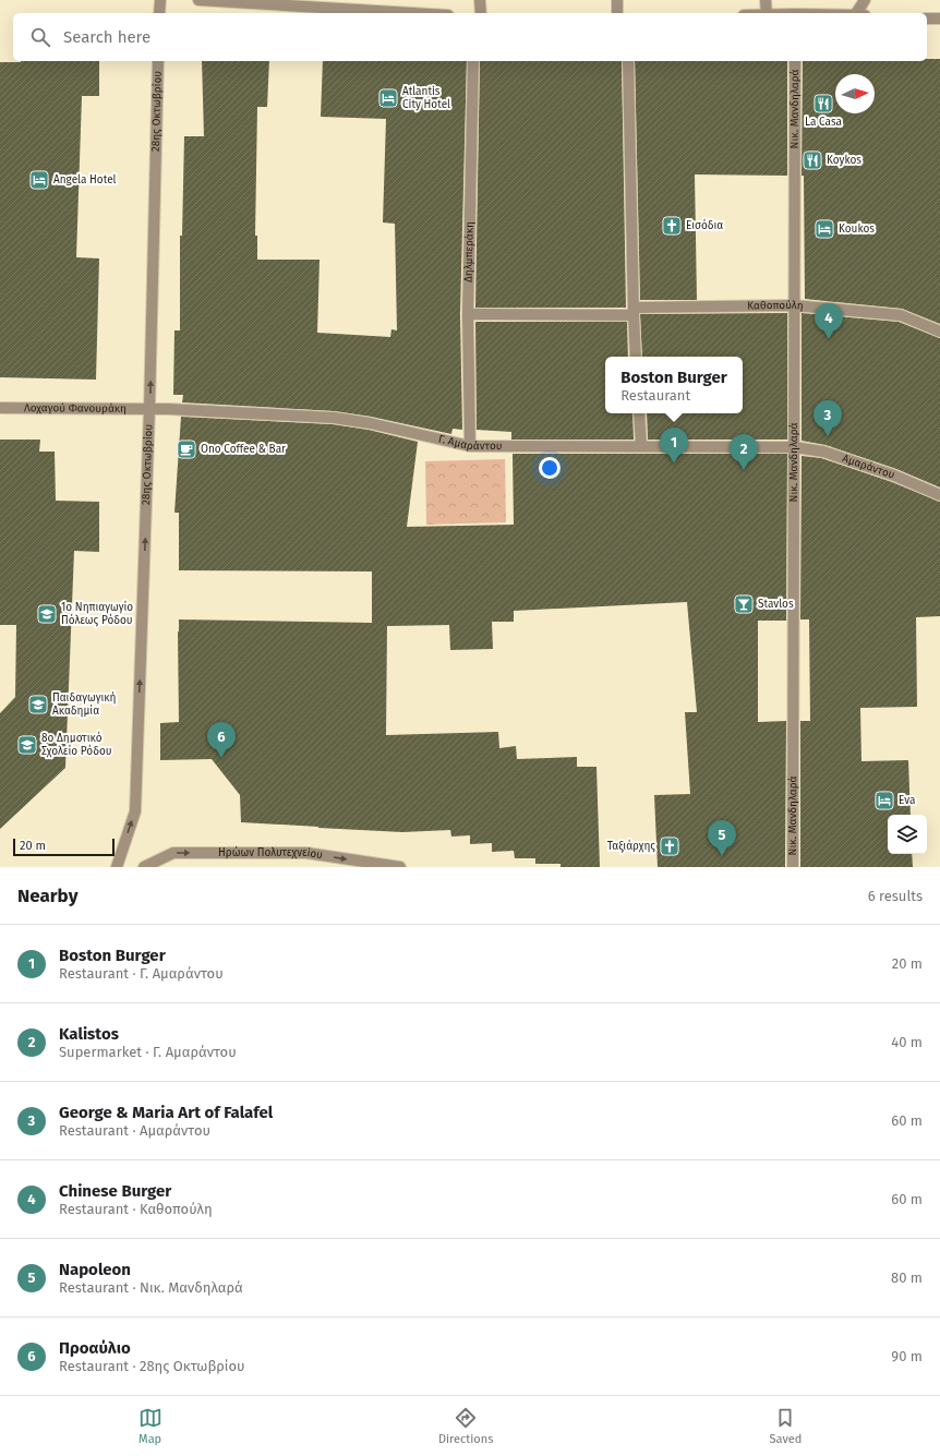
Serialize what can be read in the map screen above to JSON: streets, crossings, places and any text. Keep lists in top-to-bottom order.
{
  "streets": {
    "street": [
      "Νικ. Μανδηλαρά",
      "28ης Οκτωβρίου",
      "Δηλμπεράκη",
      "Καθοπούλη",
      "Λοχαγού Φανουράκη",
      "Γ. Αμαράντου",
      "Αμαράντου",
      "Ηρώων Πολυτεχνείου"
    ]
  },
  "crossings": [
    ["Νικ. Μανδηλαρά", "Καθοπούλη"],
    ["Νικ. Μανδηλαρά", "Γ. Αμαράντου"],
    ["Νικ. Μανδηλαρά", "Αμαράντου"],
    ["28ης Οκτωβρίου", "Λοχαγού Φανουράκη"],
    ["28ης Οκτωβρίου", "Γ. Αμαράντου"],
    ["Δηλμπεράκη", "Καθοπούλη"],
    ["Δηλμπεράκη", "Γ. Αμαράντου"],
    ["Λοχαγού Φανουράκη", "Γ. Αμαράντου"],
    ["Γ. Αμαράντου", "Αμαράντου"]
  ],
  "one_way": ["28ης Οκτωβρίου", "Ηρώων Πολυτεχνείου"],
  "places": {
    "hotel": [
      "Atlantis City Hotel",
      "Angela Hotel",
      "Koukos",
      "Eva"
    ],
    "restaurant": ["La Casa", "Koykos"],
    "church": ["Εισόδια", "Ταξιάρχης"],
    "cafe": ["Ono Coffee & Bar"],
    "bar": ["Stavlos"],
    "school or university": ["1ο Νηπιαγωγίο Πόλεως Ρόδου", "Παιδαγωγική Ακαδημία", "8ο Δημοτικό Σχολείο Ρόδου"]
  },
  "scale_bar": "20 m",
  "north": "right",
  "page": {
    "search": "Search here",
    "pins": [
      "4",
      "3",
      "1",
      "2",
      "6",
      "5"
    ],
    "popup": ["Boston Burger", "Restaurant"],
    "scale": "20 m",
    "heading": ["Nearby", "6 results"],
    "list": [
      {
        "mark": "1",
        "name": "Boston Burger",
        "note": "Restaurant · Γ. Αμαράντου",
        "value": "20 m"
      },
      {
        "mark": "2",
        "name": "Kalistos",
        "note": "Supermarket · Γ. Αμαράντου",
        "value": "40 m"
      },
      {
        "mark": "3",
        "name": "George & Maria Art of Falafel",
        "note": "Restaurant · Αμαράντου",
        "value": "60 m"
      },
      {
        "mark": "4",
        "name": "Chinese Burger",
        "note": "Restaurant · Καθοπούλη",
        "value": "60 m"
      },
      {
        "mark": "5",
        "name": "Napoleon",
        "note": "Restaurant · Νικ. Μανδηλαρά",
        "value": "80 m"
      },
      {
        "mark": "6",
        "name": "Προαύλιο",
        "note": "Restaurant · 28ης Οκτωβρίου",
        "value": "90 m"
      }
    ],
    "nav": ["Map", "Directions", "Saved"]
  }
}
